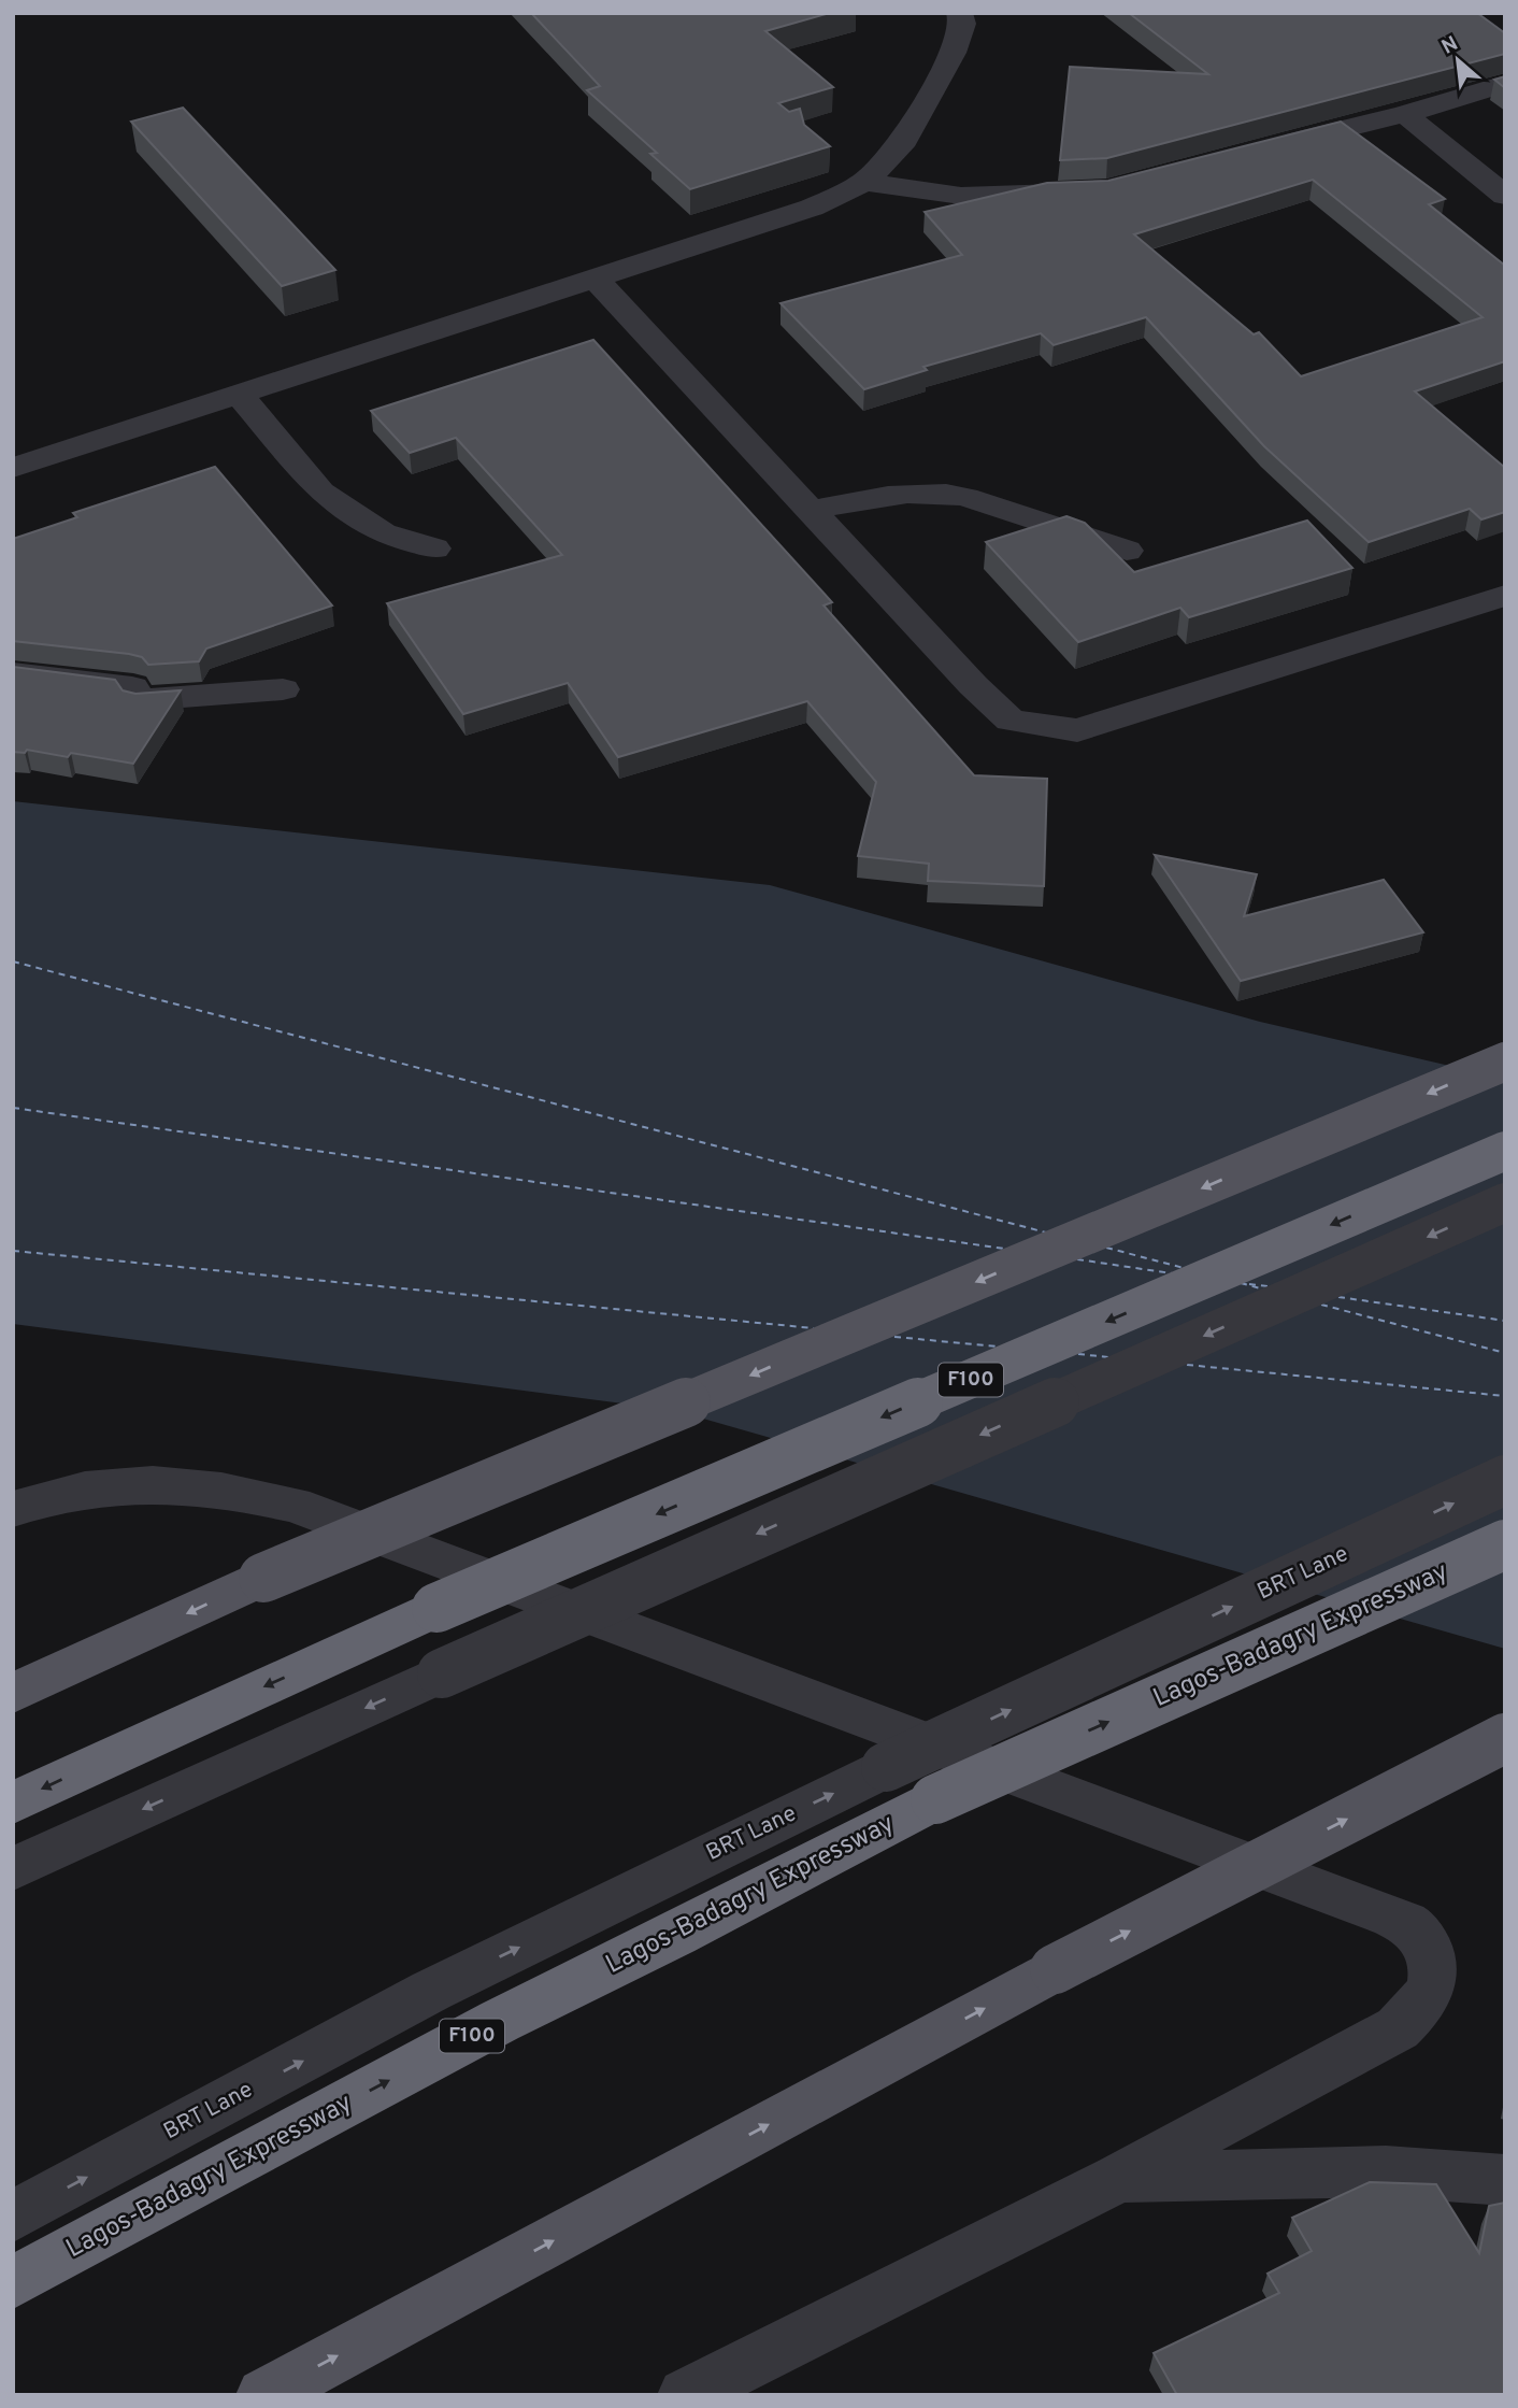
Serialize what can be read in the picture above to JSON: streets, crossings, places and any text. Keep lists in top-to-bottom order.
{
  "streets": {
    "highway": ["F100", "Lagos-Badagry Expressway"],
    "street": ["BRT Lane"]
  },
  "north": "top left"
}
